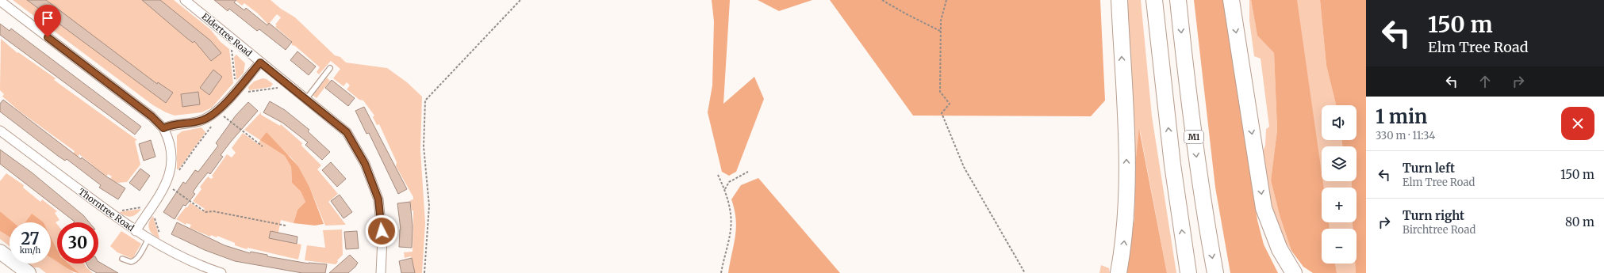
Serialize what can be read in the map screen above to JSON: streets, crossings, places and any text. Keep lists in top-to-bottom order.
{
  "streets": {
    "highway": ["M1"],
    "street": ["Eldertree Road", "Thorntree Road"]
  },
  "page": {
    "turn": ["150 m", "Elm Tree Road"],
    "heading": ["1 min", "330 m · 11:34"],
    "map_buttons": ["+", "−"],
    "list": [
      {
        "name": "Turn left",
        "note": "Elm Tree Road",
        "value": "150 m"
      },
      {
        "name": "Turn right",
        "note": "Birchtree Road",
        "value": "80 m"
      }
    ],
    "speed": "27 km/h",
    "limit": "30"
  }
}
